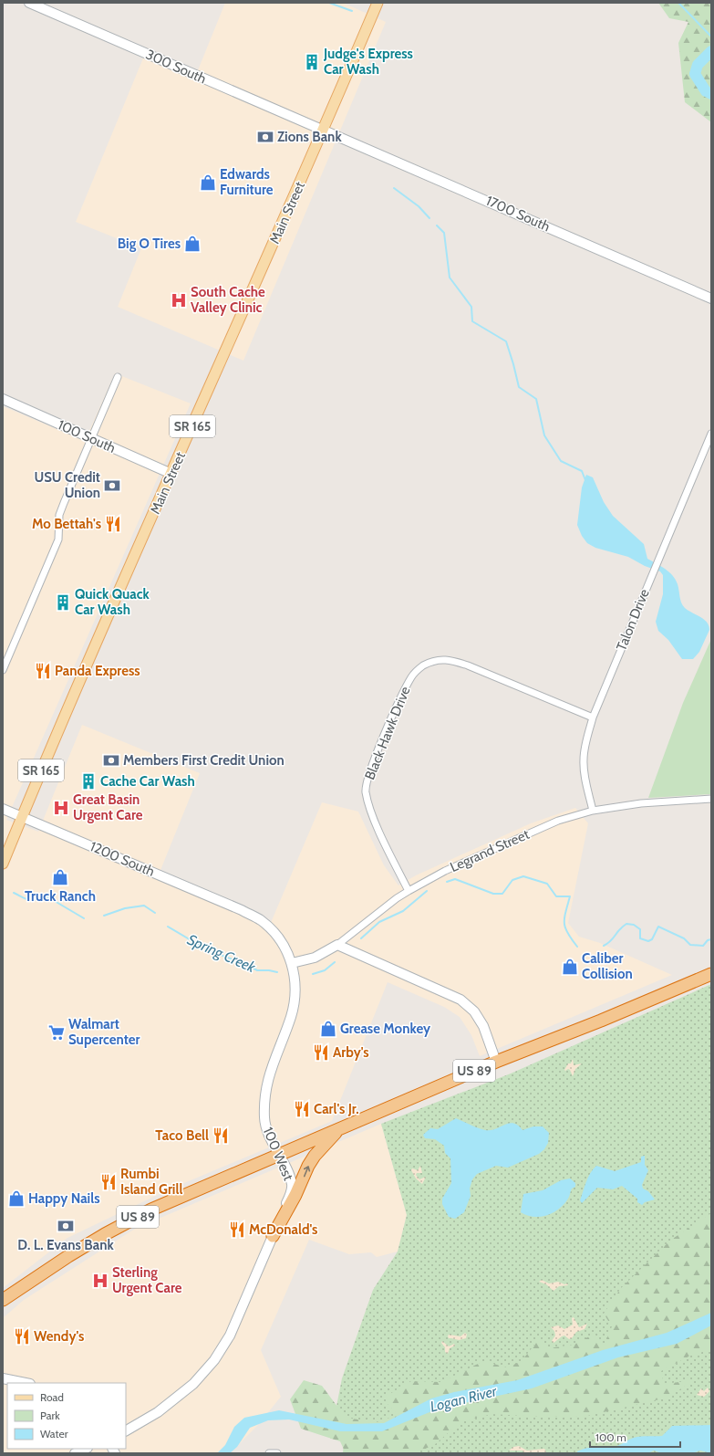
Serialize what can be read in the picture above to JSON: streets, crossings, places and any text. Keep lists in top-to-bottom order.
{
  "streets": {
    "highway": ["US 89"],
    "main road": ["Main Street", "SR 165"],
    "street": [
      "300 South",
      "1700 South",
      "100 South",
      "Talon Drive",
      "Black Hawk Drive",
      "Legrand Street",
      "1200 South",
      "100 West"
    ]
  },
  "crossings": [
    ["300 South", "Main Street"],
    ["300 South", "1700 South"],
    ["Main Street", "1700 South"],
    ["Main Street", "100 South"],
    ["Main Street", "1200 South"],
    ["Talon Drive", "Black Hawk Drive"],
    ["Talon Drive", "Legrand Street"],
    ["Black Hawk Drive", "Legrand Street"],
    ["Legrand Street", "100 West"],
    ["1200 South", "100 West"],
    ["US 89", "100 West"]
  ],
  "water": ["Spring Creek", "Logan River"],
  "places": {
    "building": ["Judge's Express Car Wash", "Quick Quack Car Wash", "Cache Car Wash"],
    "bank": [
      "Zions Bank",
      "USU Credit Union",
      "Members First Credit Union",
      "D. L. Evans Bank"
    ],
    "shop": [
      "Edwards Furniture",
      "Big O Tires",
      "Truck Ranch",
      "Caliber Collision",
      "Grease Monkey",
      "Happy Nails"
    ],
    "hospital": ["South Cache Valley Clinic", "Great Basin Urgent Care", "Sterling Urgent Care"],
    "restaurant": [
      "Mo Bettah's",
      "Panda Express",
      "Arby's",
      "Carl's Jr.",
      "Taco Bell",
      "Rumbi Island Grill",
      "McDonald's",
      "Wendy's"
    ],
    "supermarket": ["Walmart Supercenter"]
  },
  "legend": ["Road", "Park", "Water"],
  "scale_bar": "100 m"
}
